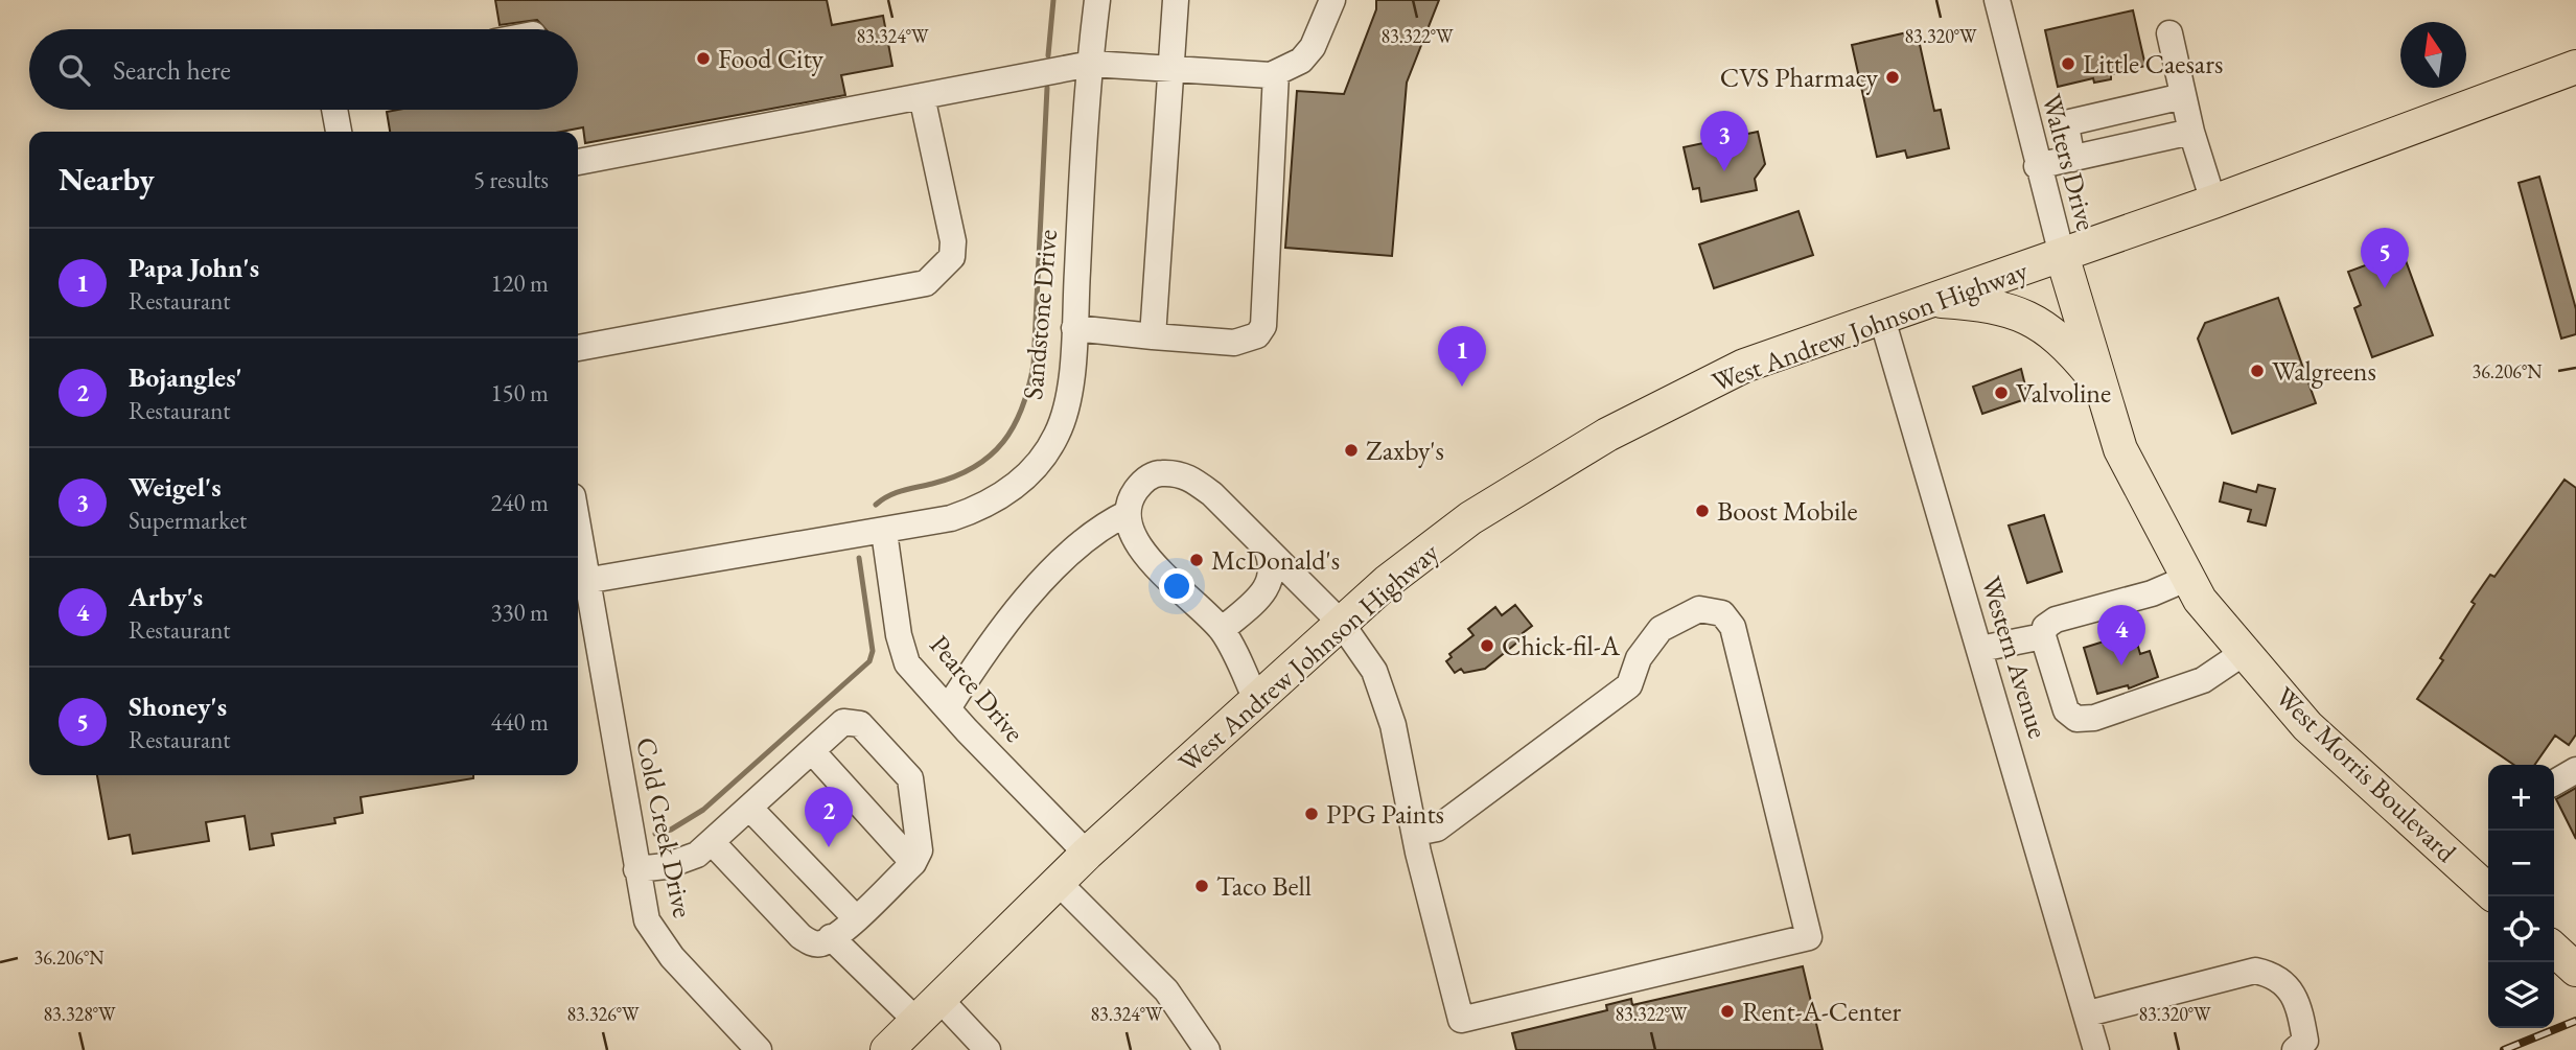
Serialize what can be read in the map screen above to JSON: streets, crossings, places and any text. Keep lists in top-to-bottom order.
{
  "streets": {
    "main road": ["West Andrew Johnson Highway", "West Morris Boulevard"],
    "street": [
      "Walters Drive",
      "Sandstone Drive",
      "Western Avenue",
      "Pearce Drive",
      "Cold Creek Drive"
    ]
  },
  "crossings": [
    ["Walters Drive", "West Andrew Johnson Highway"],
    ["Walters Drive", "West Morris Boulevard"],
    ["Sandstone Drive", "Pearce Drive"],
    ["Sandstone Drive", "Cold Creek Drive"],
    ["West Andrew Johnson Highway", "Western Avenue"],
    ["West Andrew Johnson Highway", "Pearce Drive"],
    ["West Andrew Johnson Highway", "West Morris Boulevard"]
  ],
  "places": [
    "Food City",
    "Little Caesars",
    "CVS Pharmacy",
    "Walgreens",
    "Valvoline",
    "Zaxby's",
    "Boost Mobile",
    "McDonald's",
    "Chick-fil-A",
    "PPG Paints",
    "Taco Bell",
    "Rent-A-Center"
  ],
  "north": "top",
  "page": {
    "search": "Search here",
    "pins": [
      "3",
      "5",
      "1",
      "4",
      "2"
    ],
    "heading": ["Nearby", "5 results"],
    "list": [
      {
        "mark": "1",
        "name": "Papa John's",
        "note": "Restaurant",
        "value": "120 m"
      },
      {
        "mark": "2",
        "name": "Bojangles'",
        "note": "Restaurant",
        "value": "150 m"
      },
      {
        "mark": "3",
        "name": "Weigel's",
        "note": "Supermarket",
        "value": "240 m"
      },
      {
        "mark": "4",
        "name": "Arby's",
        "note": "Restaurant",
        "value": "330 m"
      },
      {
        "mark": "5",
        "name": "Shoney's",
        "note": "Restaurant",
        "value": "440 m"
      }
    ],
    "map_buttons": ["+", "−"]
  },
  "coordinates": [
    "83.324°W",
    "83.322°W",
    "83.320°W",
    "36.206°N",
    "83.328°W",
    "83.326°W"
  ]
}
